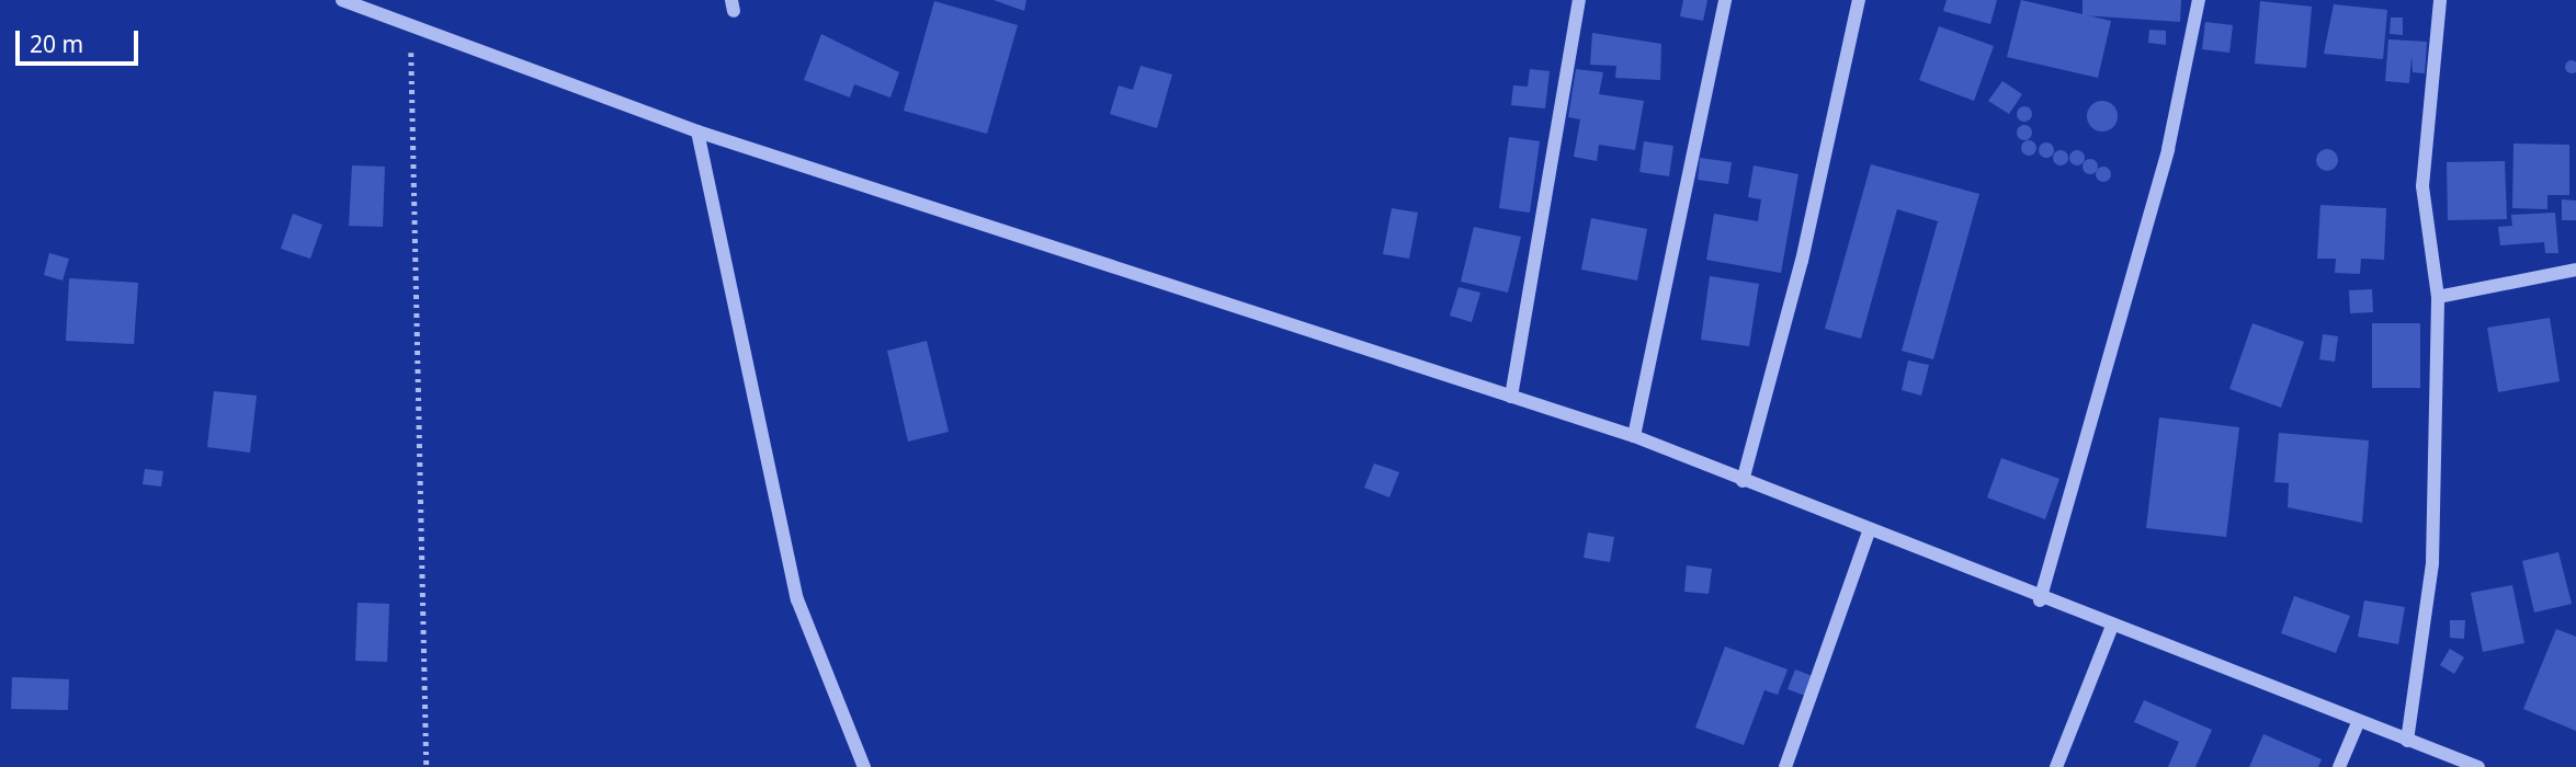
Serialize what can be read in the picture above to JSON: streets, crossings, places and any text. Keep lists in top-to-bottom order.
{
  "scale_bar": "20 m"
}
